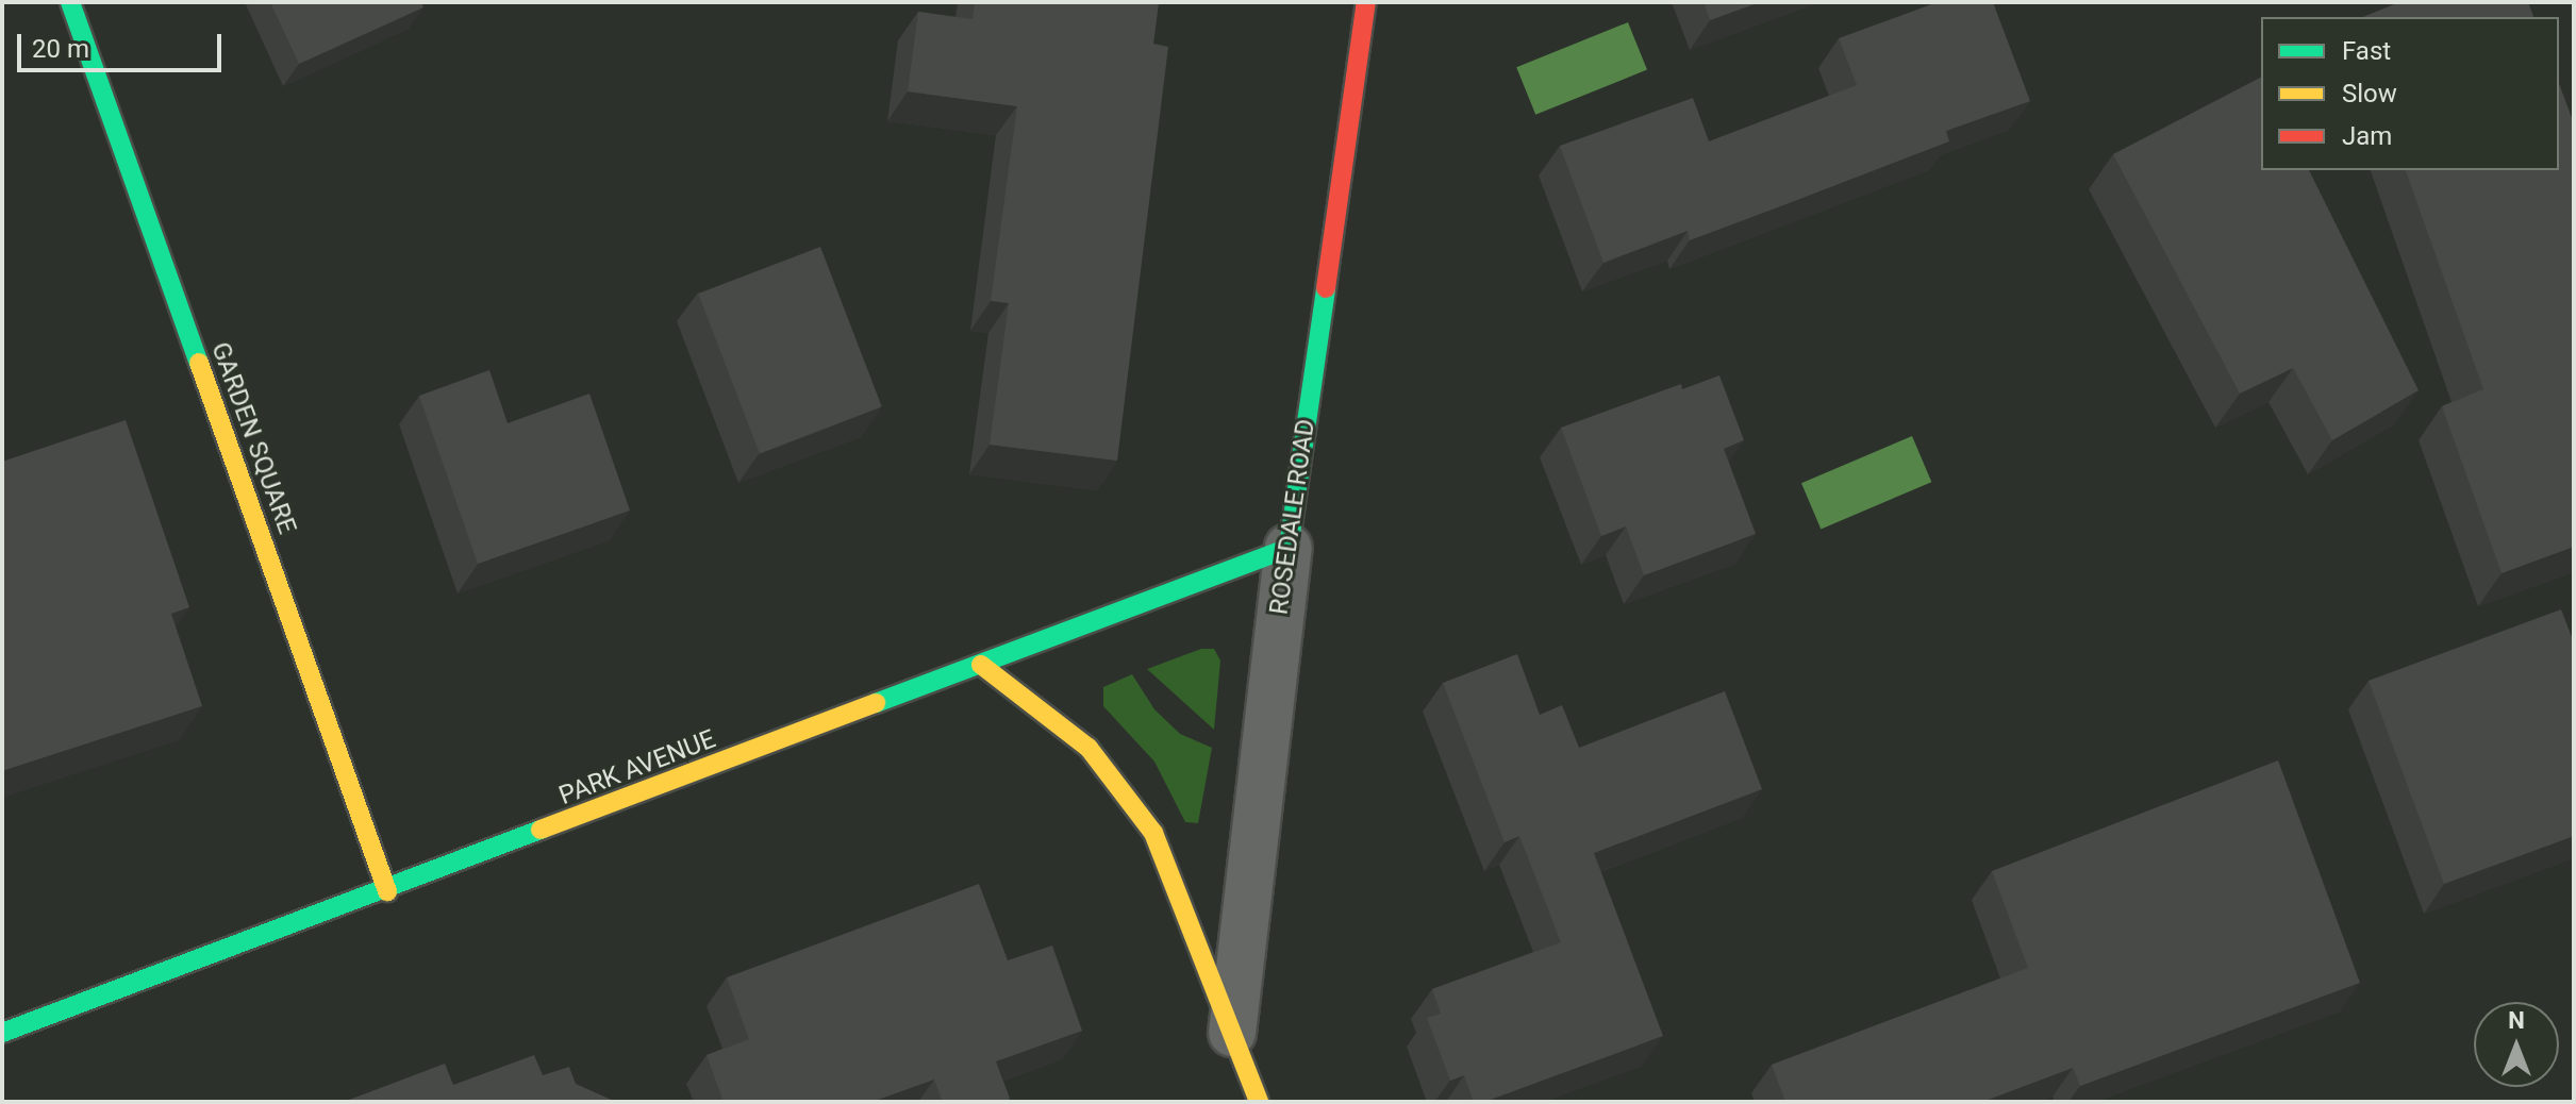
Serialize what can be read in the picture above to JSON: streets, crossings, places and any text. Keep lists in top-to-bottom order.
{
  "streets": {
    "street": ["GARDEN SQUARE", "ROSEDALE ROAD", "PARK AVENUE"]
  },
  "crossings": [
    ["GARDEN SQUARE", "PARK AVENUE"],
    ["ROSEDALE ROAD", "PARK AVENUE"]
  ],
  "legend": ["Fast", "Slow", "Jam"],
  "scale_bar": "20 m",
  "north": "top"
}
